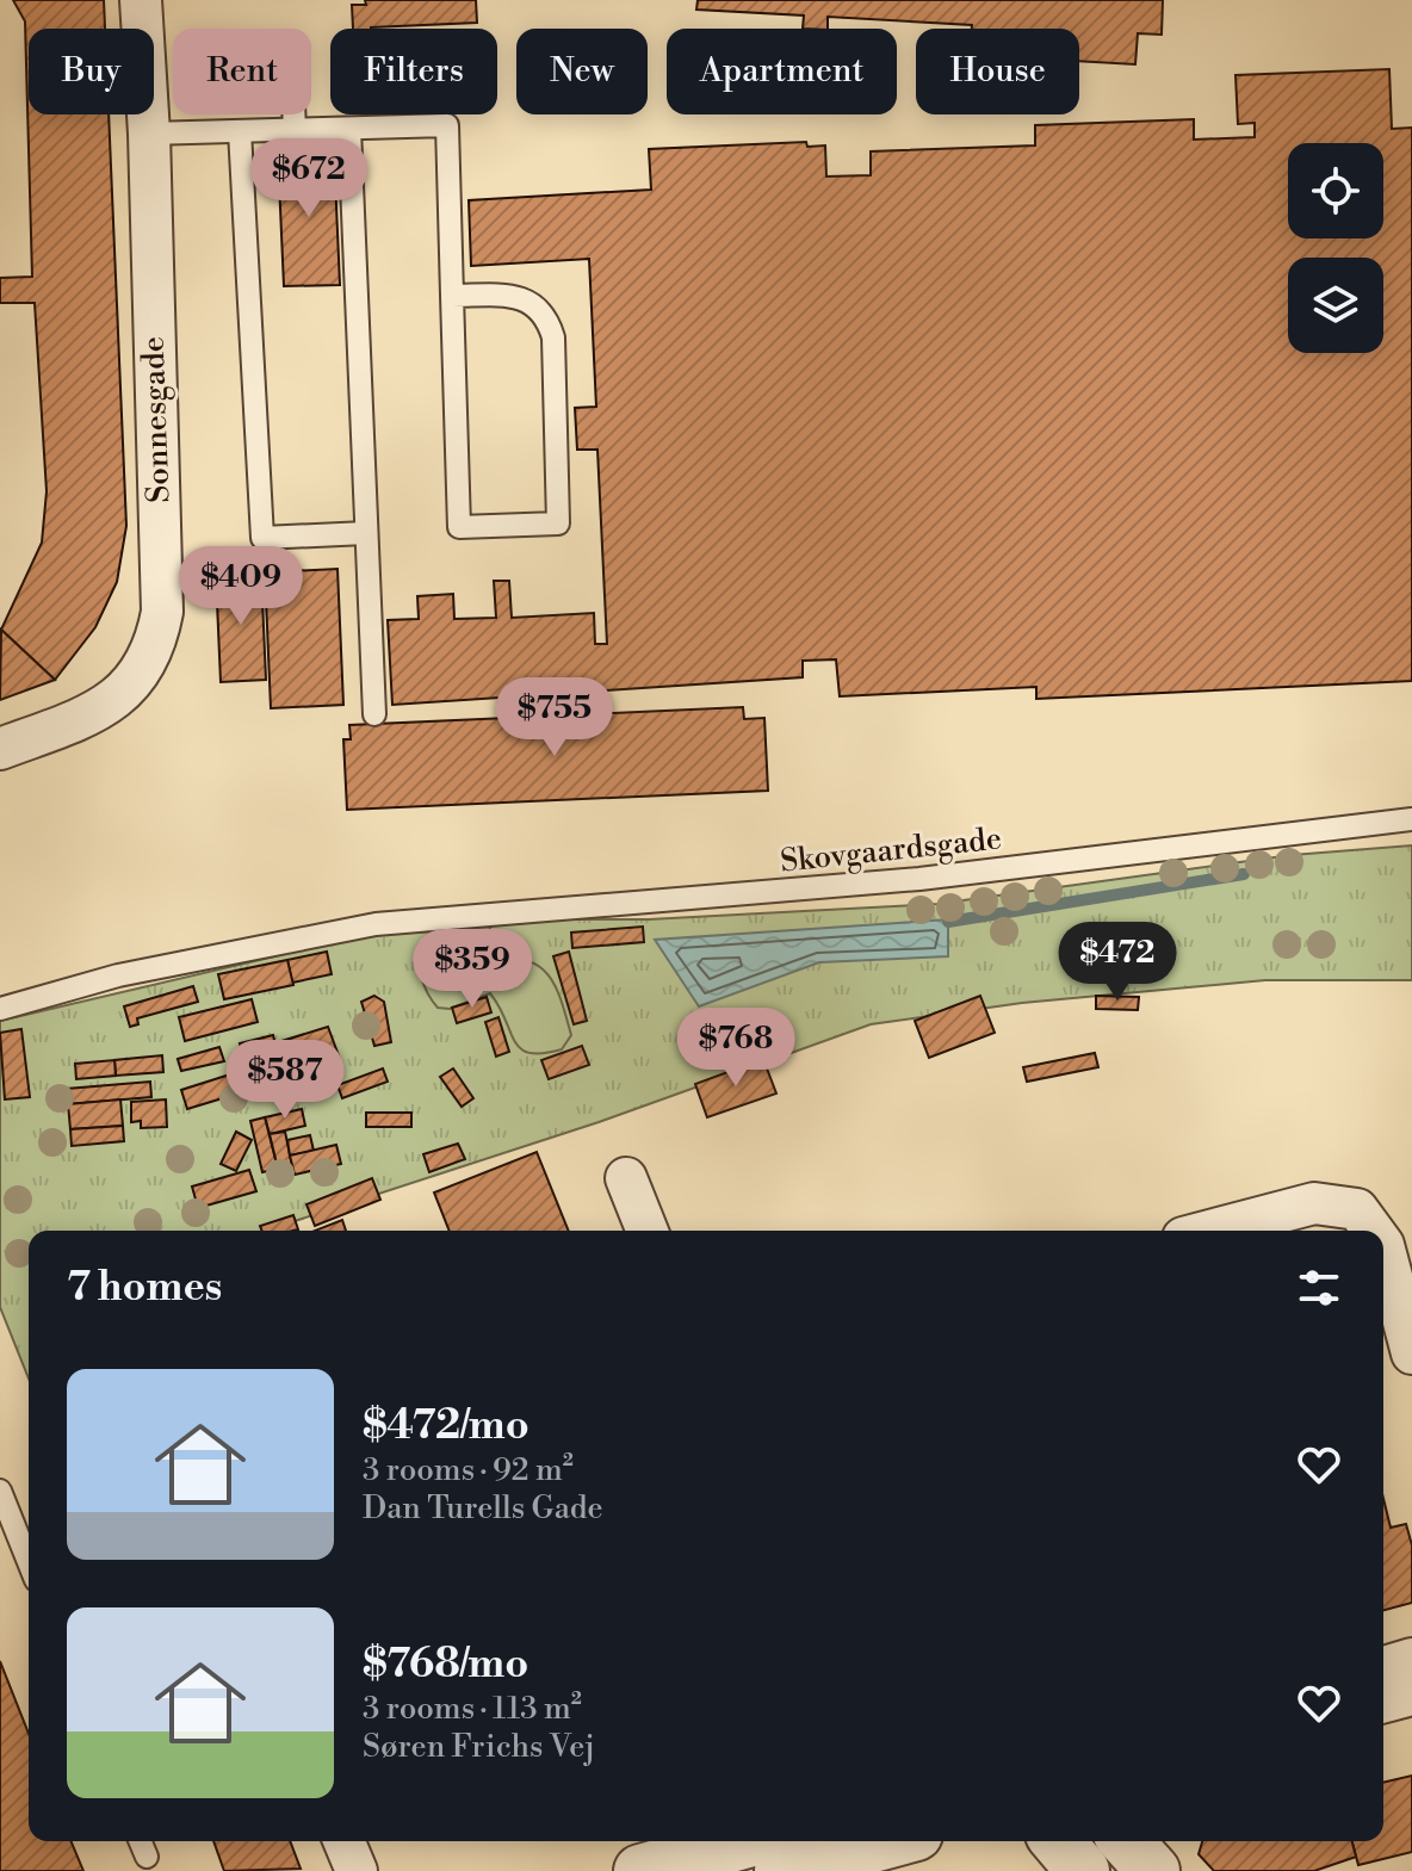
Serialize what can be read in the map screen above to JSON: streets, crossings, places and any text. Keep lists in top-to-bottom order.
{
  "streets": {
    "street": ["Sonnesgade"],
    "lane": ["Skovgaardsgade"]
  },
  "page": {
    "chip": [
      "Buy",
      "Rent",
      "Filters",
      "New",
      "Apartment",
      "House"
    ],
    "price": [
      "$672",
      "$409",
      "$755",
      "$472",
      "$359",
      "$768",
      "$587"
    ],
    "heading": "7 homes",
    "list": [
      {
        "name": "$472/mo",
        "note": "3 rooms · 92 m² · Dan Turells Gade"
      },
      {
        "name": "$768/mo",
        "note": "3 rooms · 113 m² · Søren Frichs Vej"
      }
    ]
  }
}
